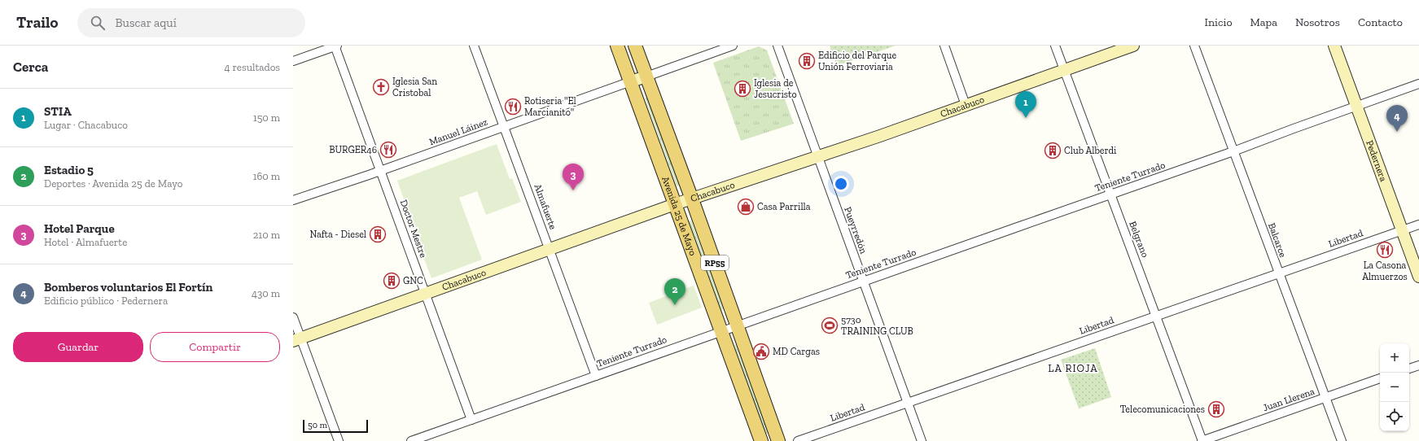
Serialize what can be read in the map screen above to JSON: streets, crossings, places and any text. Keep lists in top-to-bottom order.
{
  "streets": {
    "main road": ["Avenida 25 de Mayo", "RP55"],
    "street": [
      "Chacabuco",
      "Manuel Láinez",
      "Pedernera",
      "Teniente Turrado",
      "Almafuerte",
      "Doctor Mestre",
      "Pueyrredón",
      "Libertad",
      "Belgrano",
      "Balcarce",
      "Juan Llerena"
    ]
  },
  "crossings": [
    ["Chacabuco", "Almafuerte"],
    ["Chacabuco", "Avenida 25 de Mayo"],
    ["Chacabuco", "Doctor Mestre"],
    ["Chacabuco", "Pueyrredón"],
    ["Chacabuco", "Belgrano"],
    ["Manuel Láinez", "Almafuerte"],
    ["Manuel Láinez", "Avenida 25 de Mayo"],
    ["Manuel Láinez", "Doctor Mestre"],
    ["Pedernera", "Teniente Turrado"],
    ["Pedernera", "Libertad"],
    ["Teniente Turrado", "Almafuerte"],
    ["Teniente Turrado", "Avenida 25 de Mayo"],
    ["Teniente Turrado", "Doctor Mestre"],
    ["Teniente Turrado", "Pueyrredón"],
    ["Teniente Turrado", "Belgrano"],
    ["Teniente Turrado", "Balcarce"],
    ["Pueyrredón", "Libertad"],
    ["Libertad", "Belgrano"],
    ["Libertad", "Balcarce"],
    ["Belgrano", "Juan Llerena"],
    ["Balcarce", "Juan Llerena"]
  ],
  "districts": ["LA RIOJA"],
  "places": {
    "building": [
      "Edificio del Parque Unión Ferroviaria",
      "Iglesia de Jesucristo",
      "Club Alberdi",
      "Nafta - Diesel",
      "GNC",
      "Telecomunicaciones"
    ],
    "church": ["Iglesia San Cristobal"],
    "restaurant": ["Rotiseria \"El Marcianito\"", "BURGER46", "La Casona Almuerzos"],
    "shop": ["Casa Parrilla"],
    "sports": ["5730 TRAINING CLUB"],
    "public building": ["MD Cargas"]
  },
  "scale_bar": "50 m",
  "page": {
    "header": "Trailo",
    "search": "Buscar aquí",
    "nav": [
      "Inicio",
      "Mapa",
      "Nosotros",
      "Contacto"
    ],
    "heading": ["Cerca", "4 resultados"],
    "list": [
      {
        "mark": "1",
        "name": "STIA",
        "note": "Lugar · Chacabuco",
        "value": "150 m"
      },
      {
        "mark": "2",
        "name": "Estadio 5",
        "note": "Deportes · Avenida 25 de Mayo",
        "value": "160 m"
      },
      {
        "mark": "3",
        "name": "Hotel Parque",
        "note": "Hotel · Almafuerte",
        "value": "210 m"
      },
      {
        "mark": "4",
        "name": "Bomberos voluntarios El Fortín",
        "note": "Edificio público · Pedernera",
        "value": "430 m"
      }
    ],
    "pins": [
      "1",
      "4",
      "3",
      "2"
    ],
    "buttons": ["Guardar", "Compartir"],
    "map_buttons": ["+", "−"],
    "scale": "50 m"
  }
}
